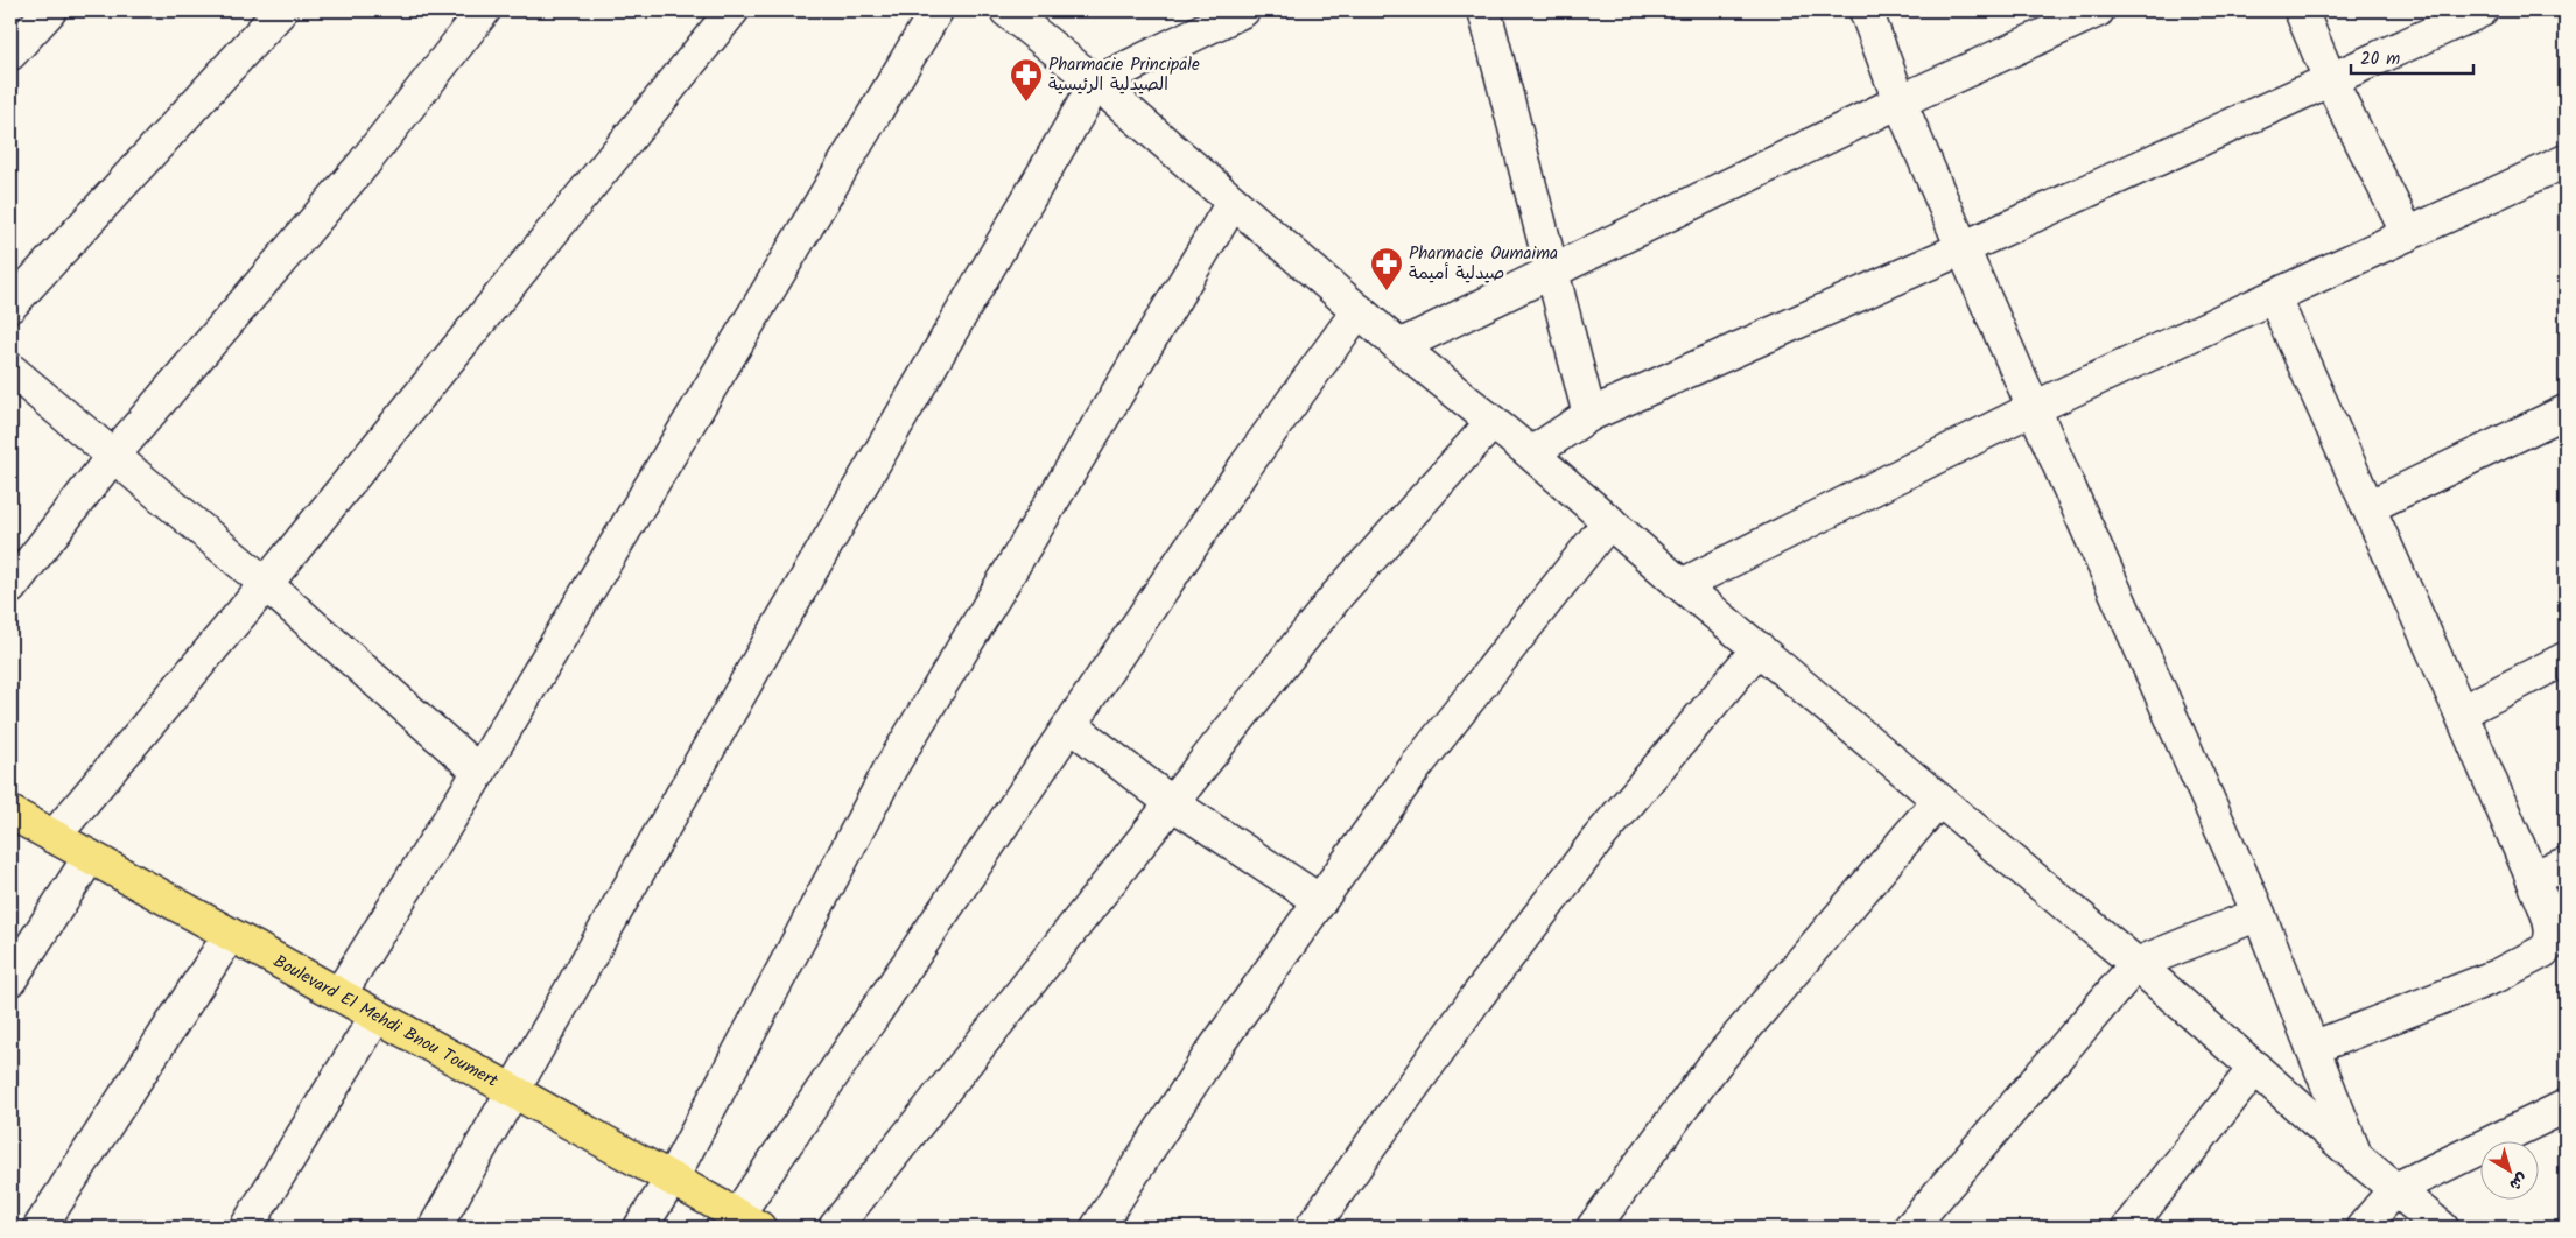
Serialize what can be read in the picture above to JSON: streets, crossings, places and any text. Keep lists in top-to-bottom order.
{
  "streets": {
    "main road": ["Boulevard El Mehdi Bnou Toumert"]
  },
  "places": {
    "pharmacy": ["Pharmacie Principale الصيدلية الرئيسية", "Pharmacie Oumaima صيدلية أميمة"]
  },
  "scale_bar": "20 m",
  "north": "bottom right"
}
